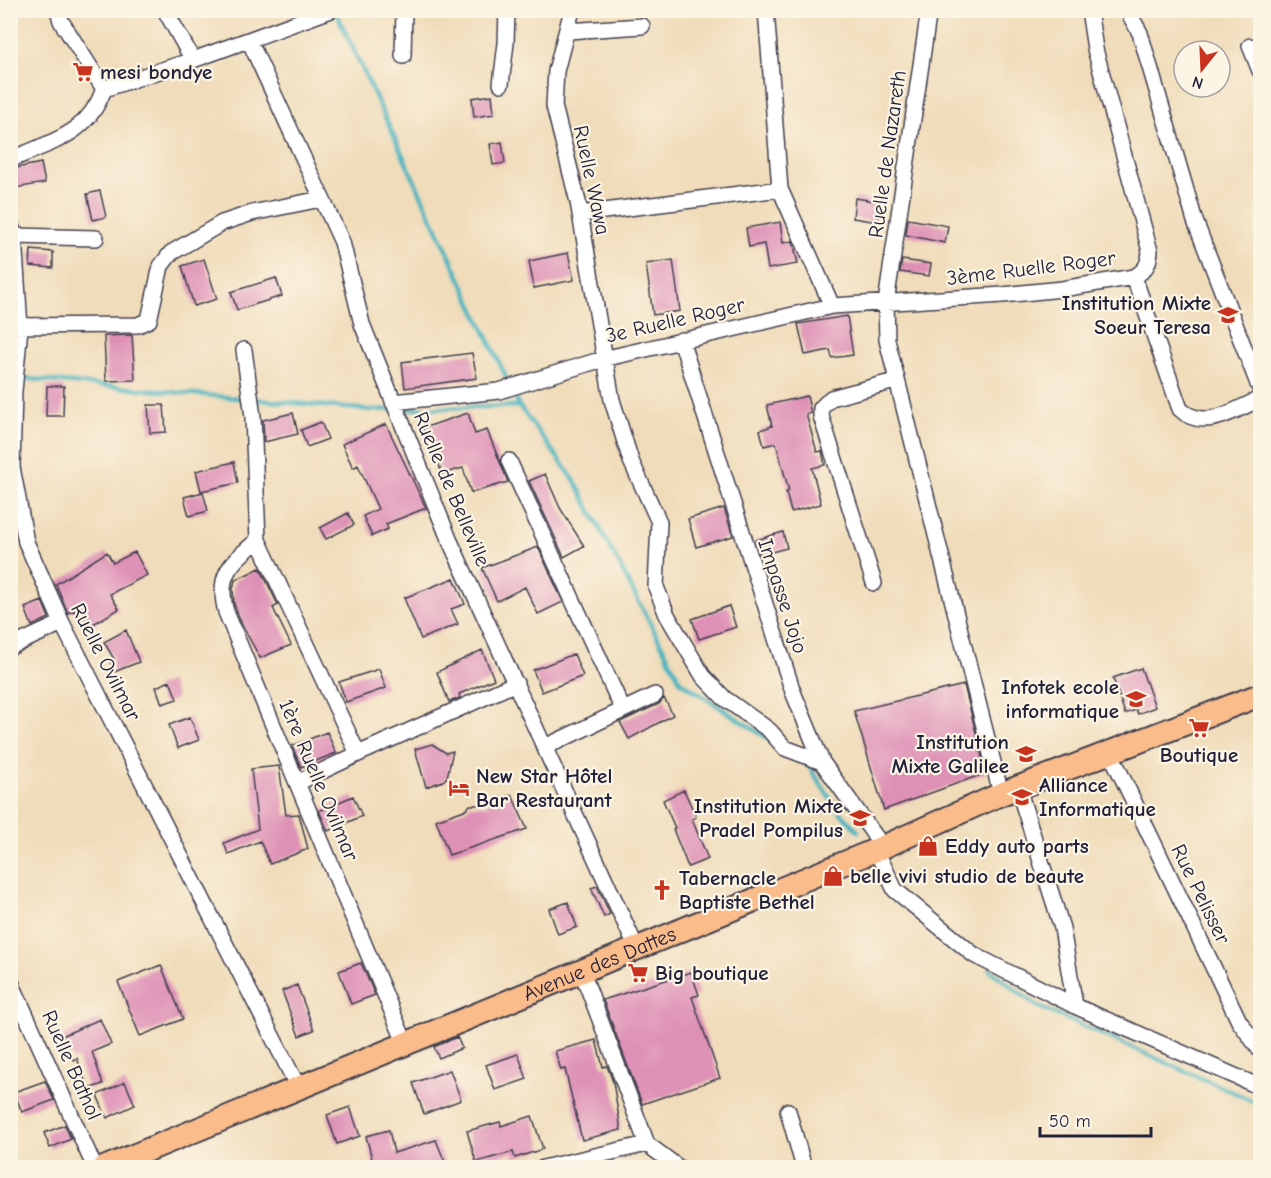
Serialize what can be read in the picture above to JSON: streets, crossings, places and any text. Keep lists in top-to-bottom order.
{
  "streets": {
    "main road": ["Avenue des Dattes"],
    "street": [
      "Ruelle de Nazareth",
      "Ruelle Wawa",
      "3ème Ruelle Roger",
      "3e Ruelle Roger",
      "Ruelle de Belleville",
      "Impasse Jojo",
      "Ruelle Ovilmar",
      "1ère Ruelle Ovilmar",
      "Rue Pelisser",
      "Ruelle Bathol"
    ]
  },
  "crossings": [
    ["Ruelle de Nazareth", "3ème Ruelle Roger"],
    ["Ruelle de Nazareth", "Impasse Jojo"],
    ["Ruelle de Nazareth", "Avenue des Dattes"],
    ["Ruelle Wawa", "3e Ruelle Roger"],
    ["Ruelle Wawa", "Impasse Jojo"],
    ["3ème Ruelle Roger", "3e Ruelle Roger"],
    ["3e Ruelle Roger", "Ruelle de Belleville"],
    ["3e Ruelle Roger", "Impasse Jojo"],
    ["Ruelle de Belleville", "Avenue des Dattes"],
    ["Impasse Jojo", "Avenue des Dattes"],
    ["Ruelle Ovilmar", "Avenue des Dattes"],
    ["1ère Ruelle Ovilmar", "Avenue des Dattes"],
    ["Rue Pelisser", "Avenue des Dattes"]
  ],
  "places": {
    "supermarket": ["mesi bondye", "Boutique", "Big boutique"],
    "school or university": [
      "Institution Mixte Soeur Teresa",
      "Infotek ecole informatique",
      "Institution Mixte Galilee",
      "Alliance Informatique",
      "Institution Mixte Pradel Pompilus"
    ],
    "hotel": ["New Star Hôtel Bar Restaurant"],
    "shop": ["Eddy auto parts", "belle vivi studio de beaute"],
    "church": ["Tabernacle Baptiste Bethel"]
  },
  "scale_bar": "50 m",
  "north": "bottom"
}
